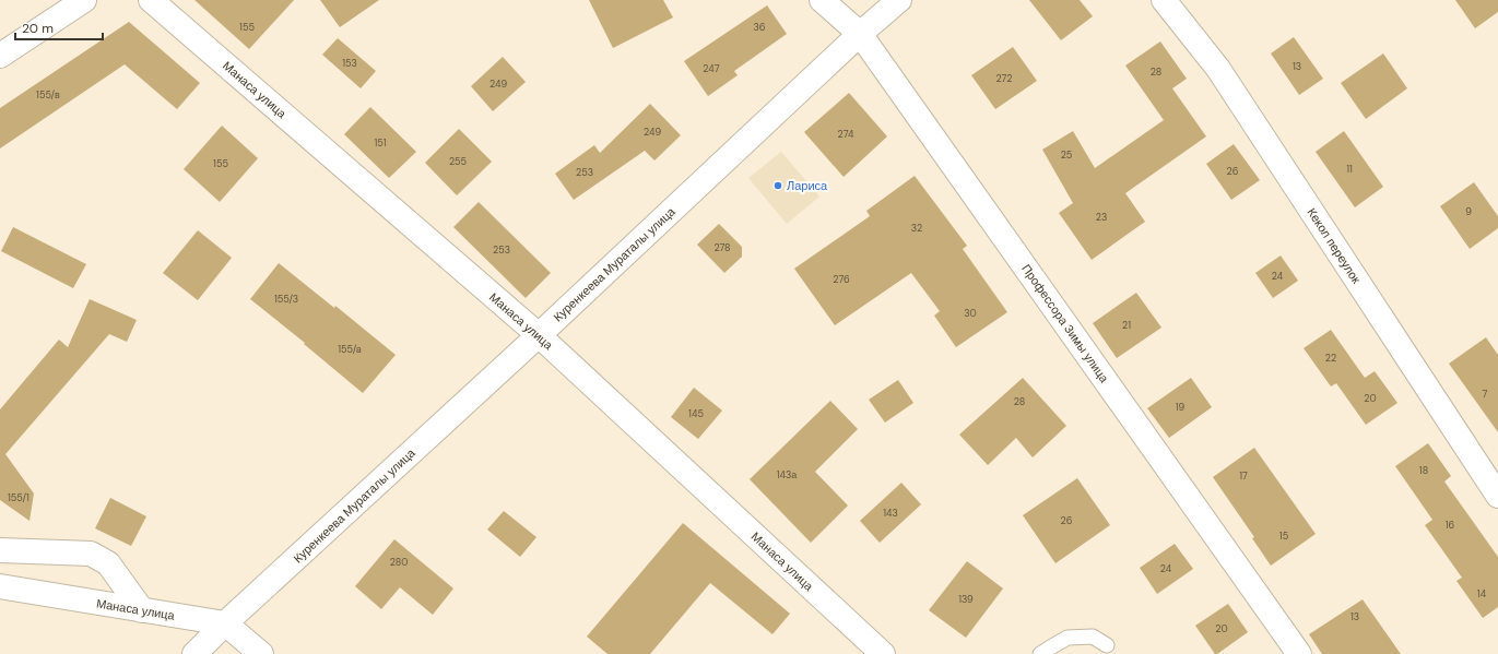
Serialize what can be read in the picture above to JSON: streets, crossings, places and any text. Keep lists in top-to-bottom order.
{
  "streets": {
    "street": [
      "Манаса улица",
      "Кекол переулок",
      "Куренкеева Мураталы улица",
      "Профессора Зимы улица"
    ]
  },
  "crossings": [
    ["Манаса улица", "Куренкеева Мураталы улица"],
    ["Куренкеева Мураталы улица", "Профессора Зимы улица"]
  ],
  "places": ["Лариса"],
  "house_numbers": [
    "155",
    "36",
    "153",
    "13",
    "247",
    "28",
    "272",
    "249",
    "155/в",
    "249",
    "274",
    "151",
    "25",
    "255",
    "155",
    "11",
    "26",
    "253",
    "9",
    "23",
    "32",
    "278",
    "253",
    "24",
    "276",
    "155/3",
    "30",
    "21",
    "155/a",
    "22",
    "7",
    "20",
    "28",
    "19",
    "145",
    "18",
    "143а",
    "17",
    "155/1",
    "143",
    "26",
    "16",
    "15",
    "280",
    "24",
    "14",
    "139",
    "13",
    "20"
  ],
  "scale_bar": "20 m"
}
